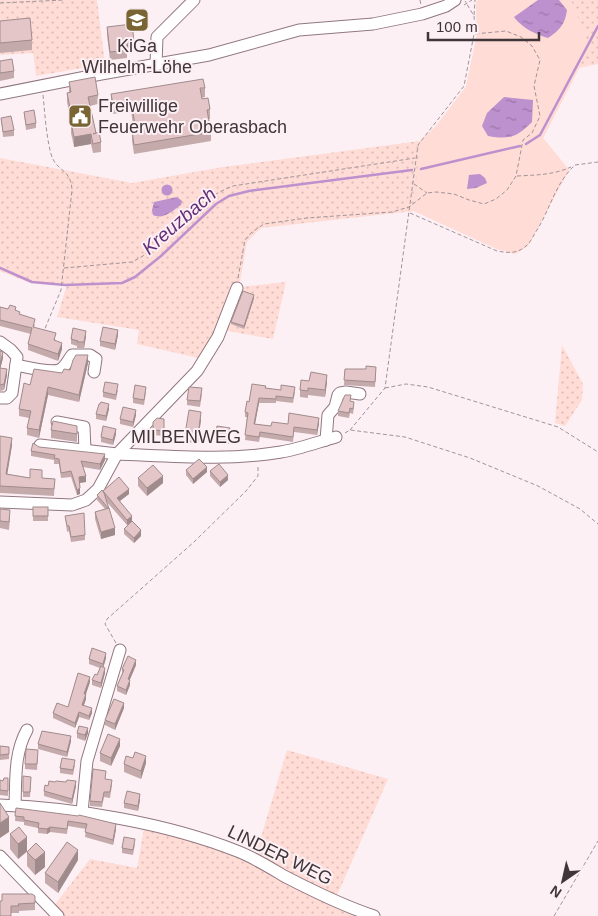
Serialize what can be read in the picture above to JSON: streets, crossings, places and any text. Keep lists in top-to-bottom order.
{
  "streets": {
    "street": ["MILBENWEG", "LINDER WEG"]
  },
  "water": ["Kreuzbach"],
  "places": {
    "school or university": ["KiGa Wilhelm-Löhe"],
    "public building": ["Freiwillige Feuerwehr Oberasbach"]
  },
  "scale_bar": "100 m",
  "north": "bottom left"
}
